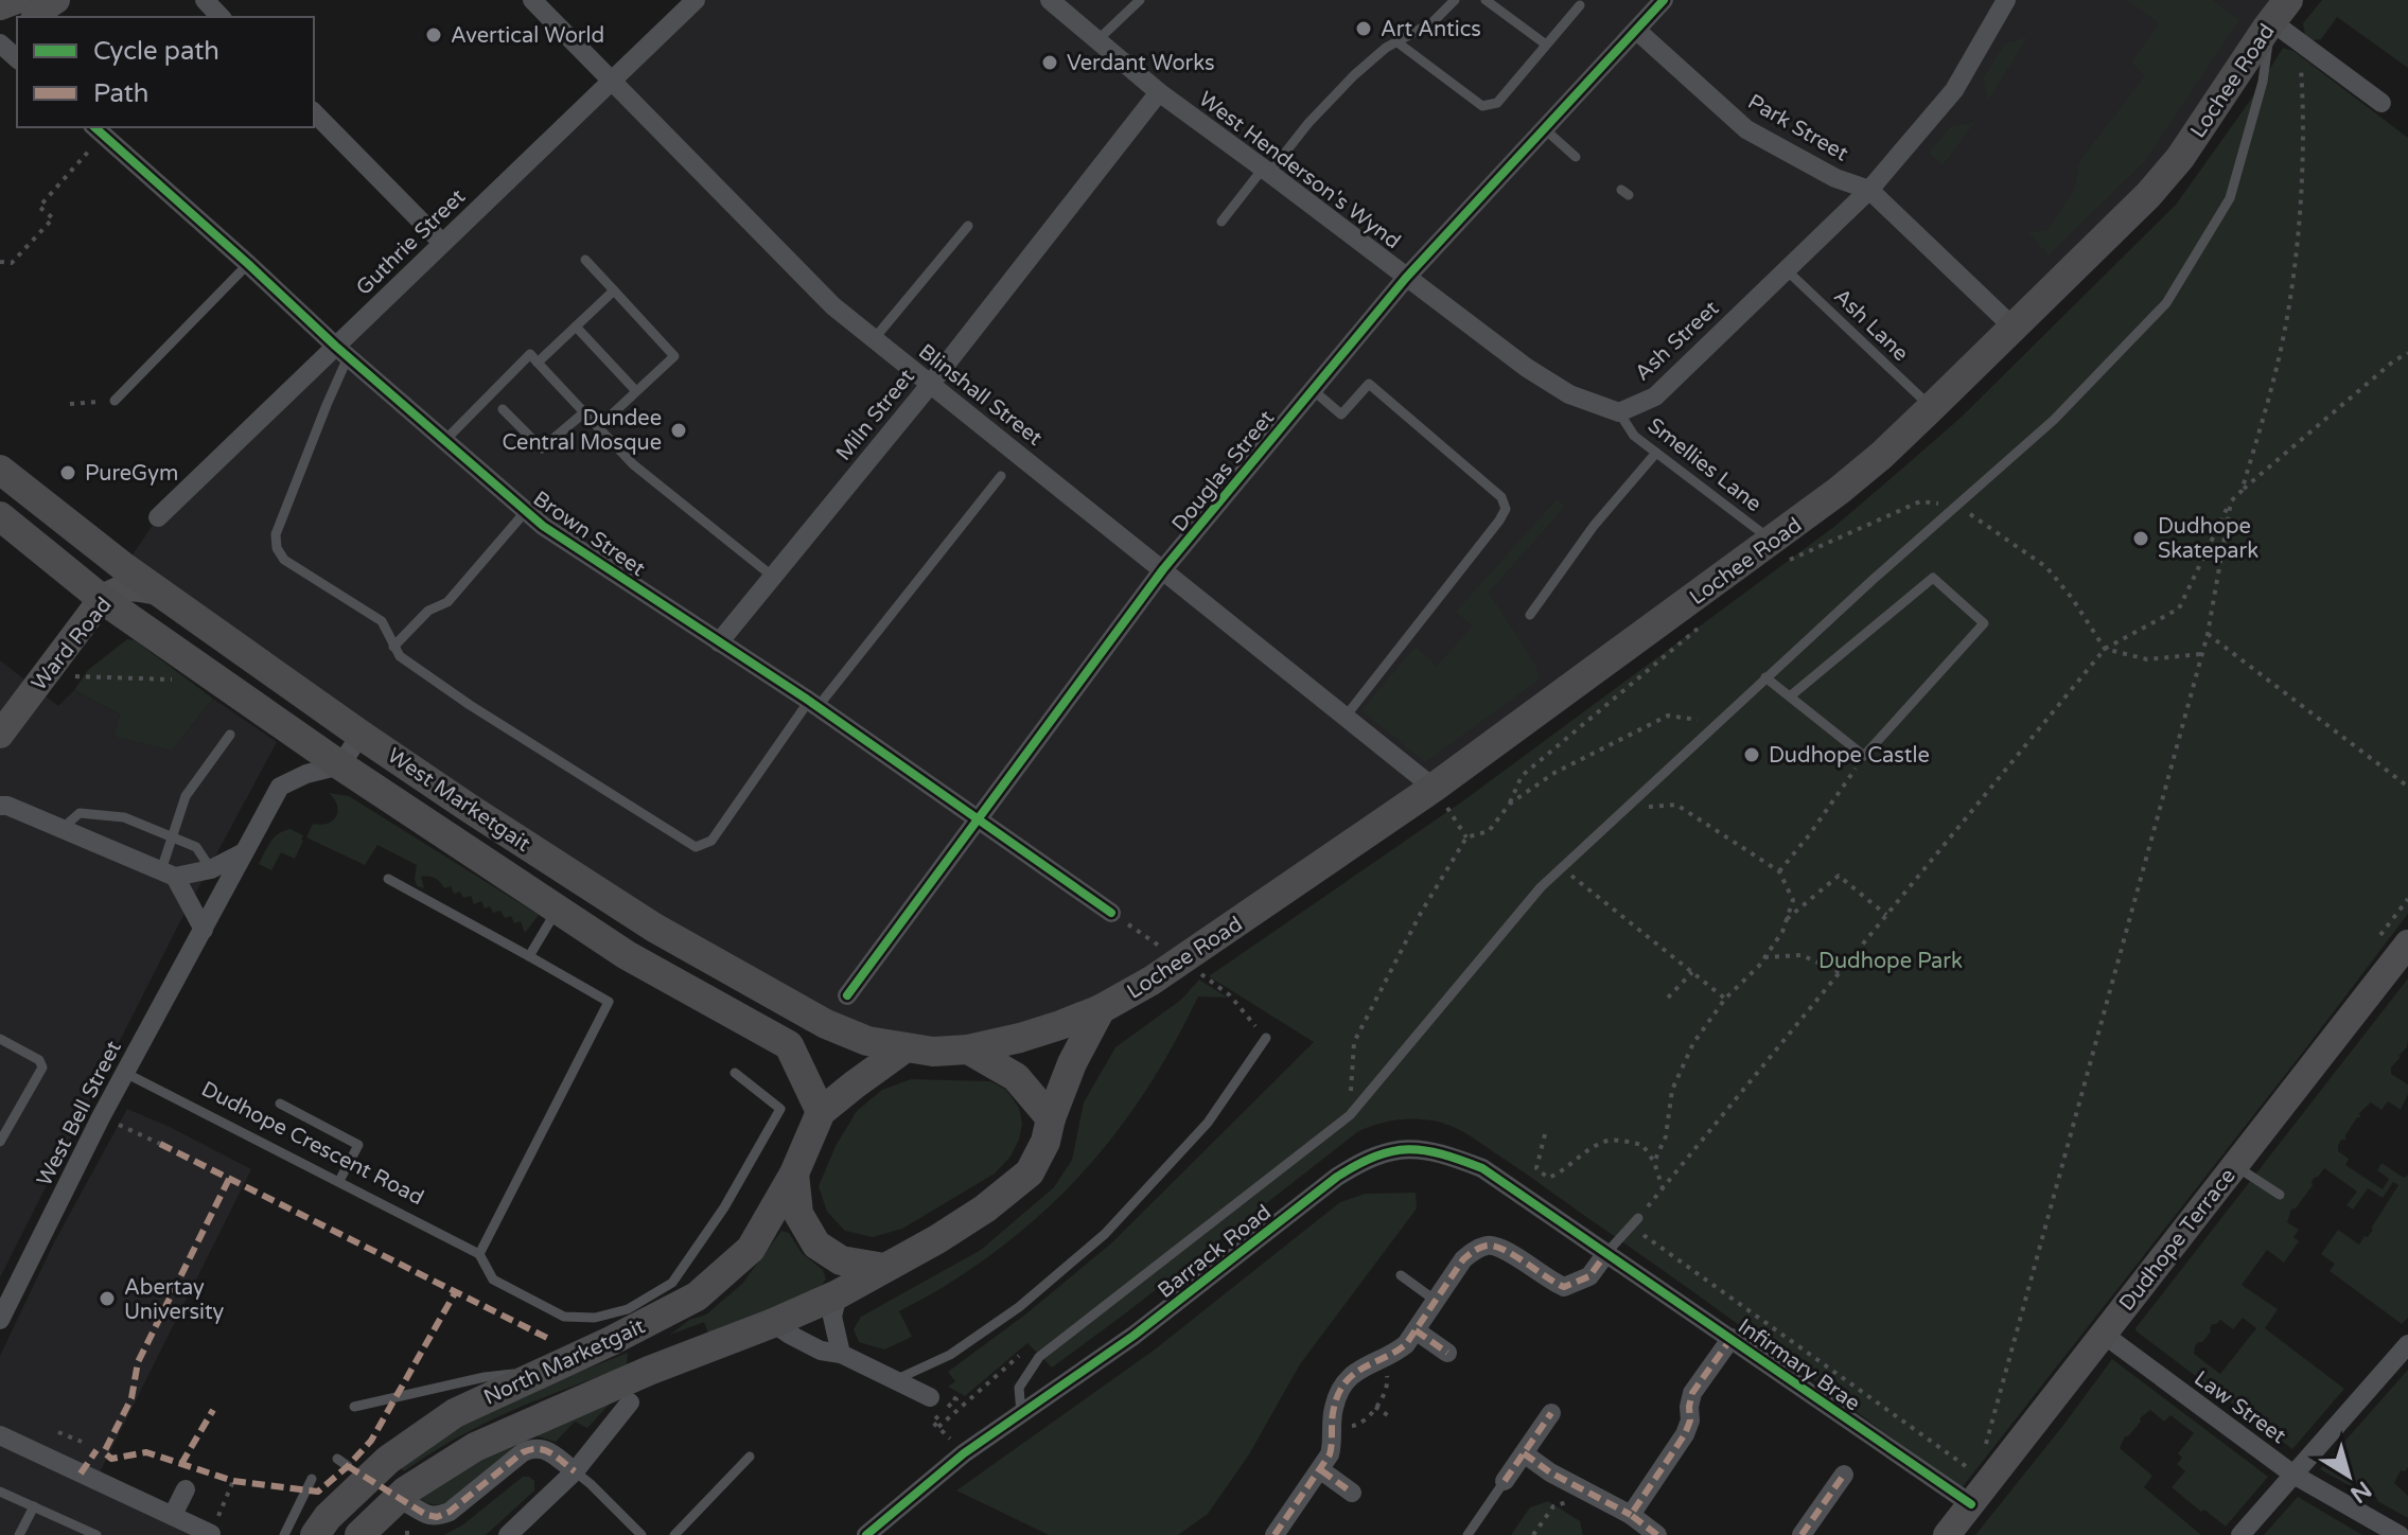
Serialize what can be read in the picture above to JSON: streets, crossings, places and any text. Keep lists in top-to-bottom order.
{
  "streets": {
    "main road": ["Lochee Road", "West Marketgait", "North Marketgait"],
    "street": [
      "Park Street",
      "West Henderson's Wynd",
      "Guthrie Street",
      "Ash Street",
      "Blinshall Street",
      "Miln Street",
      "Douglas Street",
      "Brown Street",
      "Ward Road",
      "West Bell Street",
      "Dudhope Terrace",
      "Barrack Road",
      "Infirmary Brae",
      "Law Street"
    ],
    "lane": ["Ash Lane", "Smellies Lane", "Dudhope Crescent Road"]
  },
  "crossings": [
    ["Lochee Road", "Park Street"],
    ["Lochee Road", "Ash Lane"],
    ["Lochee Road", "Blinshall Street"],
    ["Lochee Road", "Smellies Lane"],
    ["Lochee Road", "West Marketgait"],
    ["Lochee Road", "North Marketgait"],
    ["Park Street", "Ash Street"],
    ["Park Street", "Douglas Street"],
    ["West Henderson's Wynd", "Miln Street"],
    ["West Henderson's Wynd", "Douglas Street"],
    ["Guthrie Street", "Blinshall Street"],
    ["Guthrie Street", "Brown Street"],
    ["Ash Lane", "Ash Street"],
    ["Ash Street", "Smellies Lane"],
    ["Blinshall Street", "Miln Street"],
    ["Blinshall Street", "Douglas Street"],
    ["Miln Street", "Brown Street"],
    ["Douglas Street", "Brown Street"],
    ["Ward Road", "West Marketgait"],
    ["West Marketgait", "West Bell Street"],
    ["West Marketgait", "North Marketgait"],
    ["West Bell Street", "Dudhope Crescent Road"],
    ["Dudhope Terrace", "Infirmary Brae"],
    ["Dudhope Terrace", "Law Street"],
    ["Barrack Road", "Infirmary Brae"]
  ],
  "parks": ["Dudhope Park"],
  "places": [
    "Art Antics",
    "Avertical World",
    "Verdant Works",
    "Dundee Central Mosque",
    "PureGym",
    "Dudhope Skatepark",
    "Dudhope Castle",
    "Abertay University"
  ],
  "legend": ["Cycle path", "Path"],
  "north": "bottom right"
}
